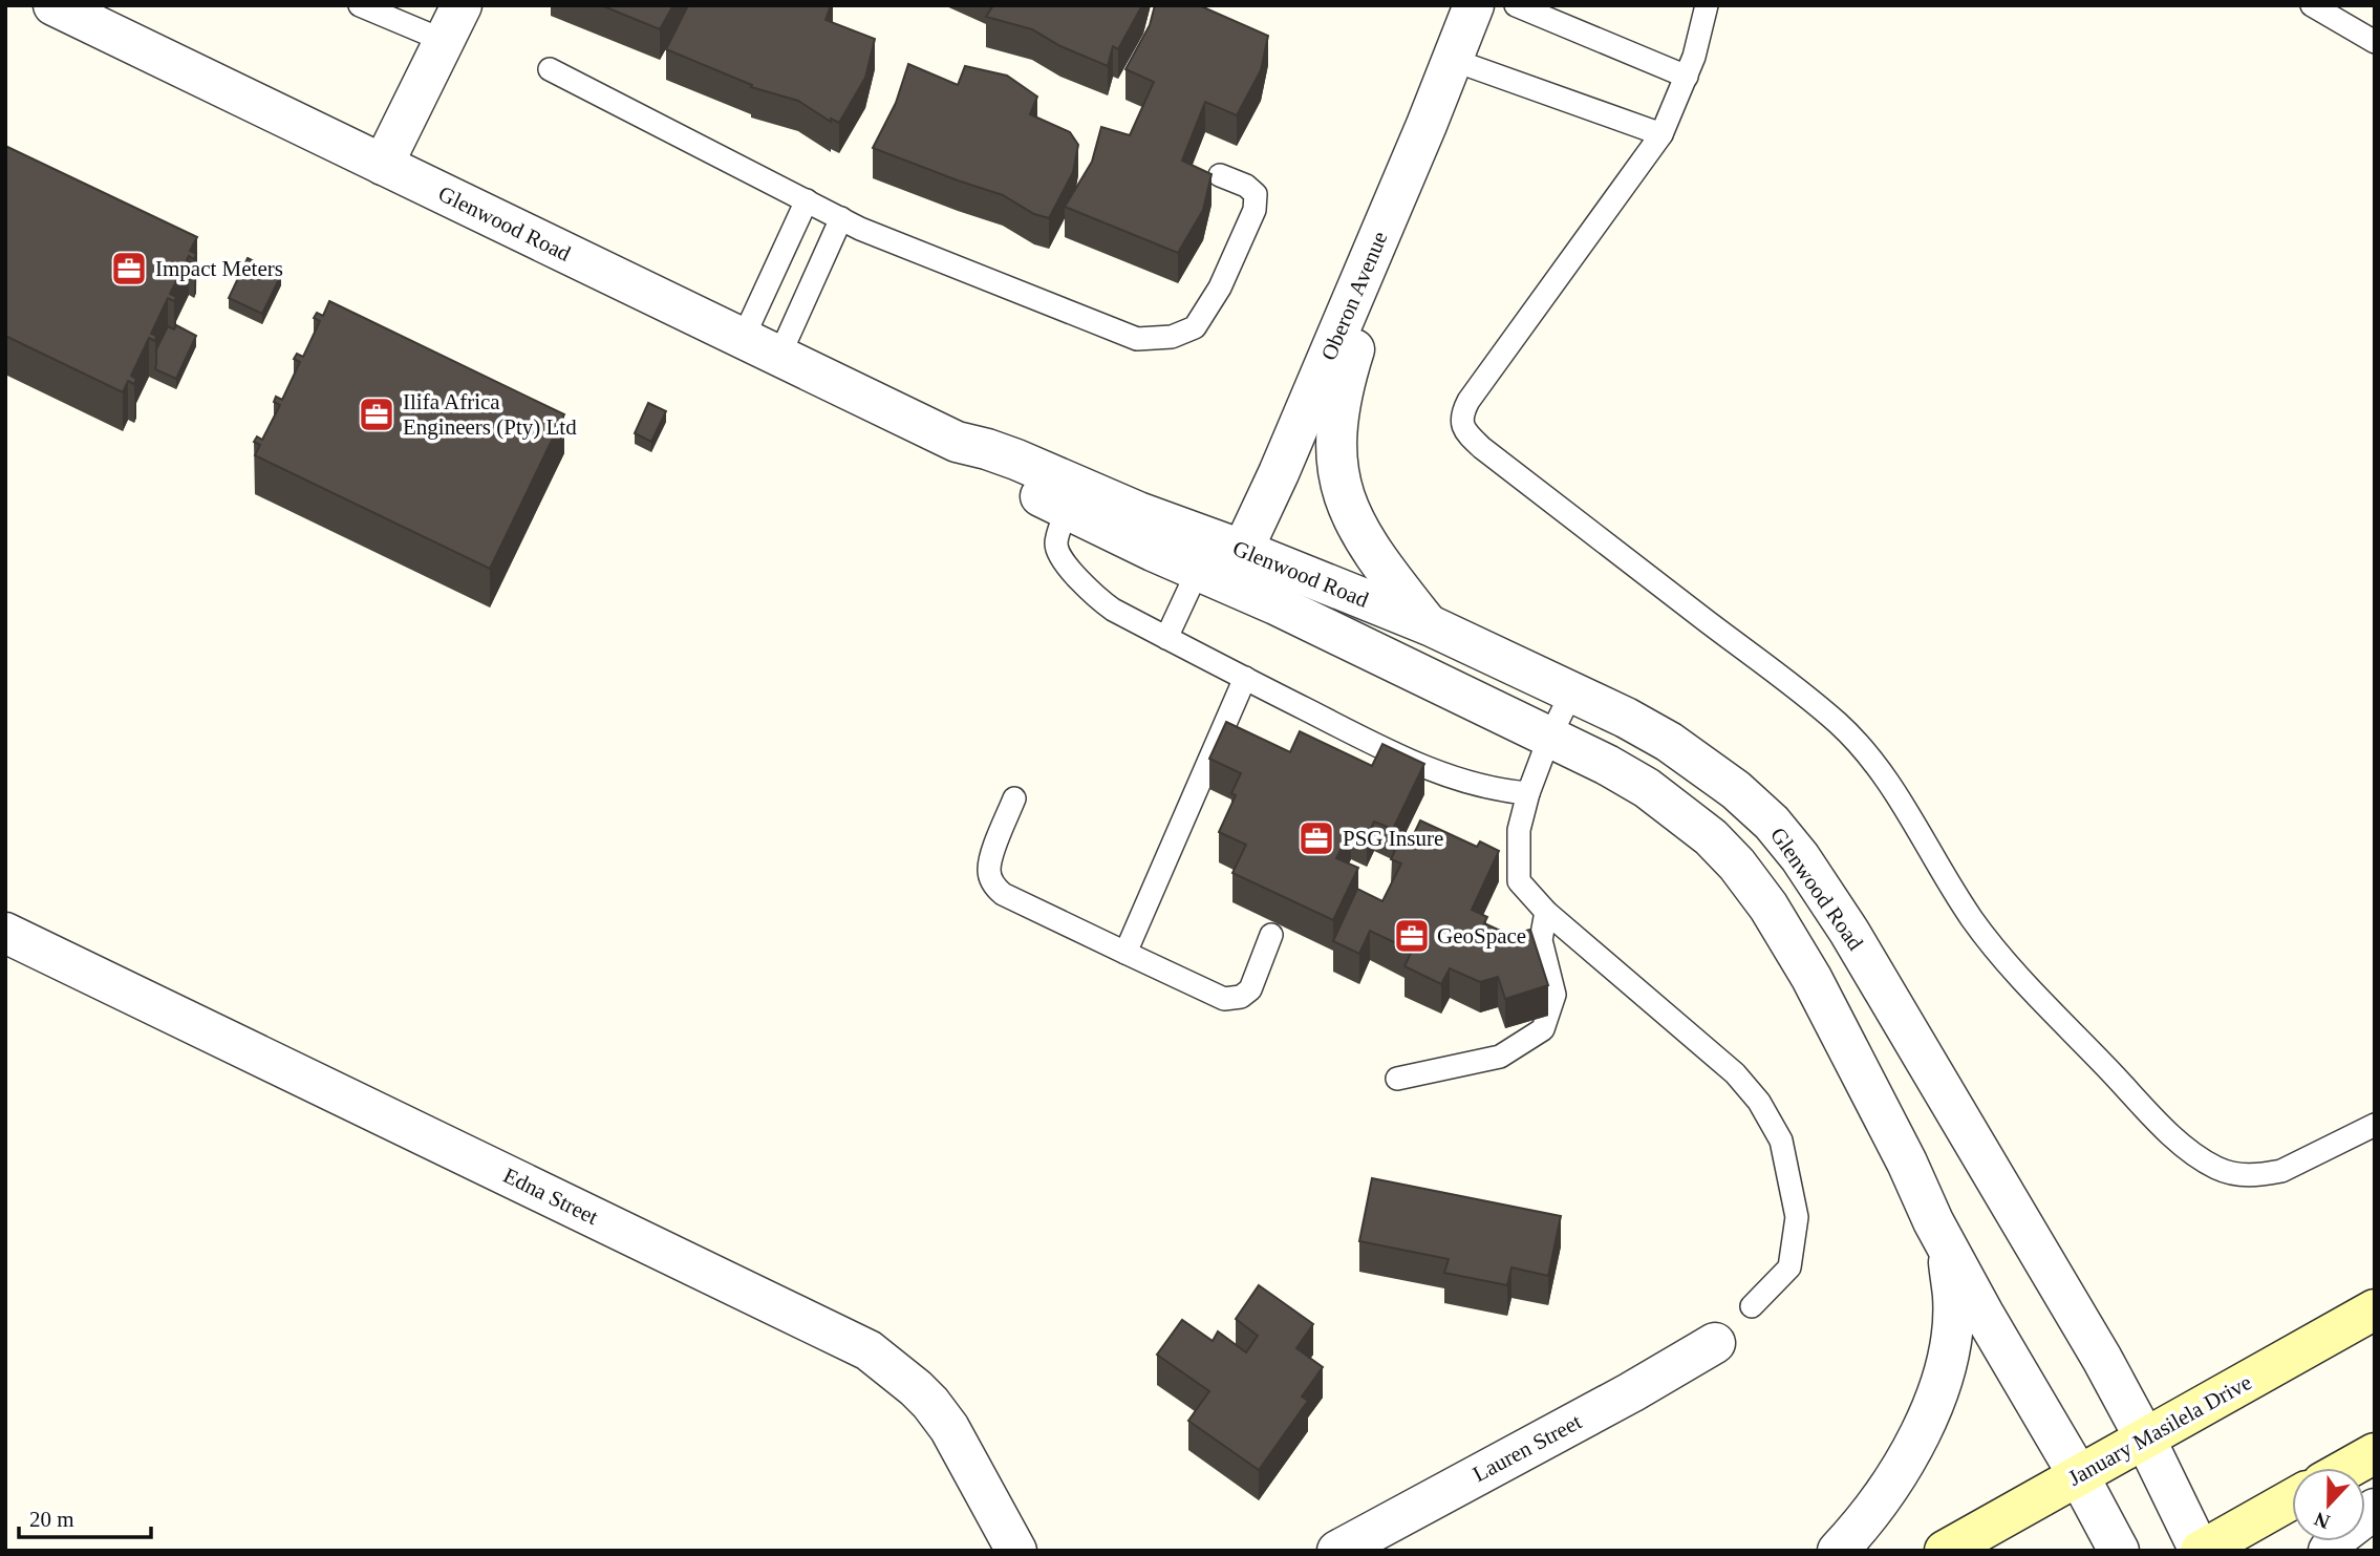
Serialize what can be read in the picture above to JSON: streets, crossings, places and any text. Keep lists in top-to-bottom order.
{
  "streets": {
    "main road": ["January Masilela Drive"],
    "street": [
      "Glenwood Road",
      "Oberon Avenue",
      "Edna Street",
      "Lauren Street"
    ]
  },
  "crossings": [
    ["Glenwood Road", "Oberon Avenue"],
    ["Glenwood Road", "January Masilela Drive"]
  ],
  "places": {
    "office": [
      "Impact Meters",
      "Ilifa Africa Engineers (Pty) Ltd",
      "PSG Insure",
      "GeoSpace"
    ]
  },
  "scale_bar": "20 m",
  "north": "bottom"
}
